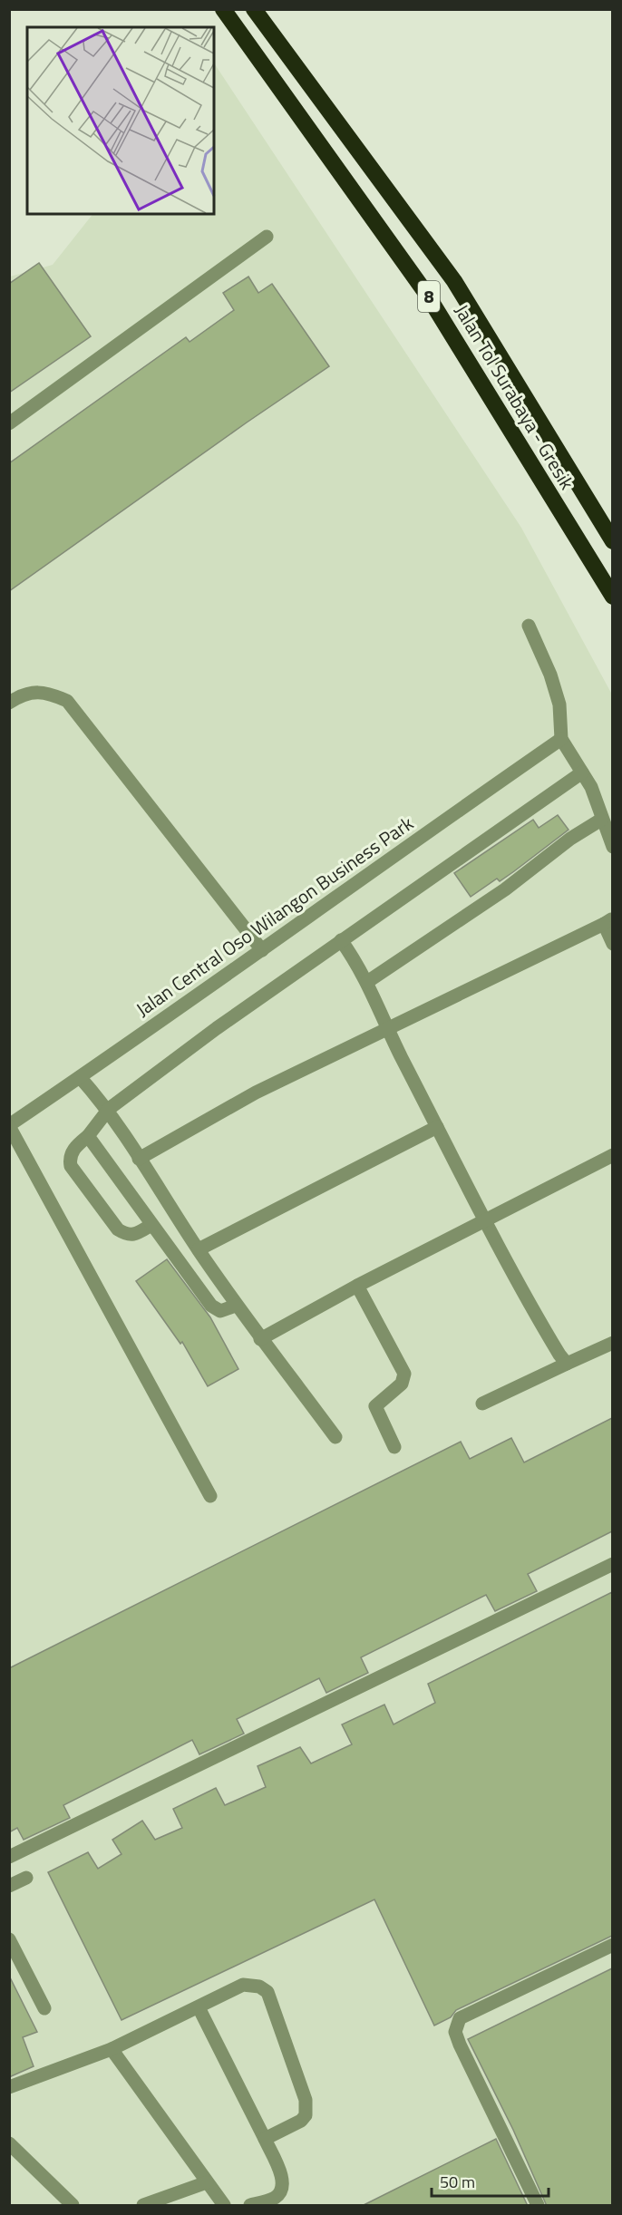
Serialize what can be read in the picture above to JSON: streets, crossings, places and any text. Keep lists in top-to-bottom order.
{
  "streets": {
    "highway": ["8", "Jalan Tol Surabaya - Gresik"],
    "lane": ["Jalan Central Oso Wilangon Business Park"]
  },
  "scale_bar": "50 m"
}
